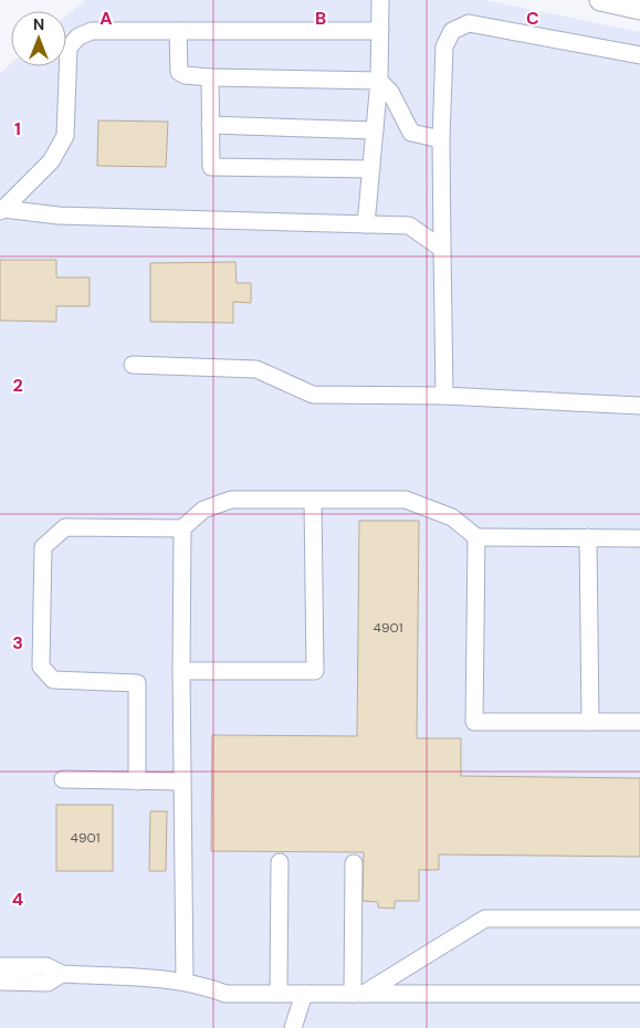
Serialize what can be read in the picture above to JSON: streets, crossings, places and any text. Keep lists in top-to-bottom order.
{
  "house_numbers": ["4901", "4901"],
  "north": "top",
  "grid": {
    "columns": ["A", "B", "C"],
    "rows": [
      "1",
      "2",
      "3",
      "4"
    ]
  }
}
